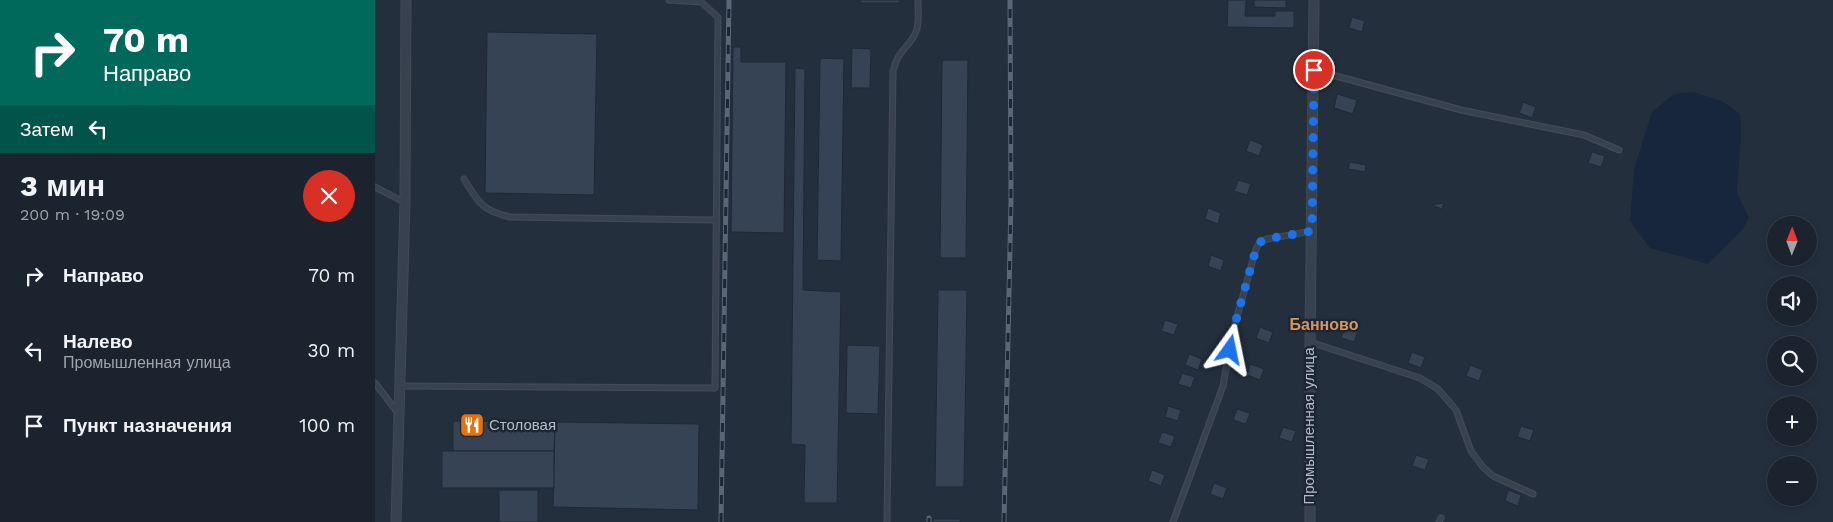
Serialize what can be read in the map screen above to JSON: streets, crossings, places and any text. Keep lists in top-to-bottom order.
{
  "streets": {
    "street": ["Промышленная улица"]
  },
  "districts": ["Банново"],
  "places": {
    "restaurant": ["Столовая"]
  },
  "north": "top",
  "page": {
    "turn": ["70 m", "Направо"],
    "then": "Затем",
    "heading": ["3 мин", "200 m · 19:09"],
    "map_buttons": ["+", "−"],
    "list": [
      {
        "name": "Направо",
        "value": "70 m"
      },
      {
        "name": "Налево",
        "note": "Промышленная улица",
        "value": "30 m"
      },
      {
        "name": "Пункт назначения",
        "value": "100 m"
      }
    ]
  }
}
